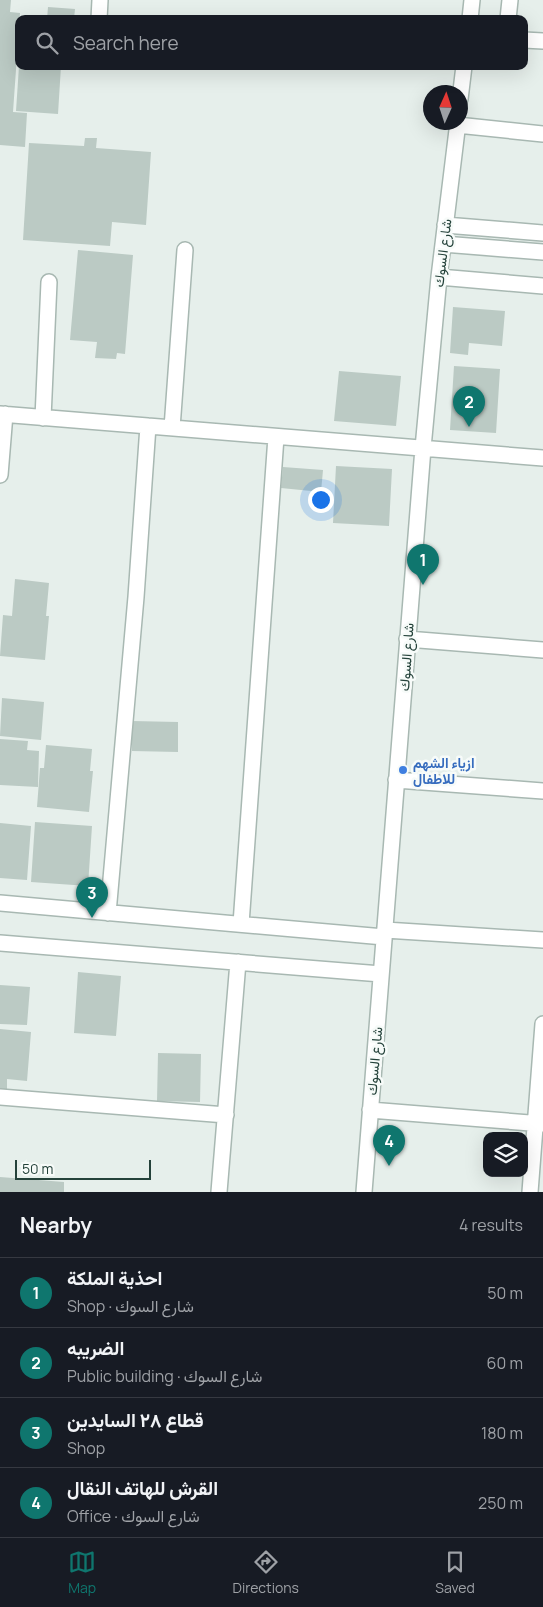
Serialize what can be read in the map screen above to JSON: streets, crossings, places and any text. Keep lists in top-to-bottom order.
{
  "streets": {
    "street": ["شارع السوك"]
  },
  "places": ["ازياء الشهم للاطفال"],
  "scale_bar": "50 m",
  "north": "top",
  "page": {
    "search": "Search here",
    "pins": [
      "2",
      "1",
      "3",
      "4"
    ],
    "scale": "50 m",
    "heading": ["Nearby", "4 results"],
    "list": [
      {
        "mark": "1",
        "name": "احذية الملكة",
        "note": "Shop · شارع السوك",
        "value": "50 m"
      },
      {
        "mark": "2",
        "name": "الضريبه",
        "note": "Public building · شارع السوك",
        "value": "60 m"
      },
      {
        "mark": "3",
        "name": "قطاع ٢٨ السايدين",
        "note": "Shop",
        "value": "180 m"
      },
      {
        "mark": "4",
        "name": "القرش للهاتف النقال",
        "note": "Office · شارع السوك",
        "value": "250 m"
      }
    ],
    "nav": ["Map", "Directions", "Saved"]
  }
}
